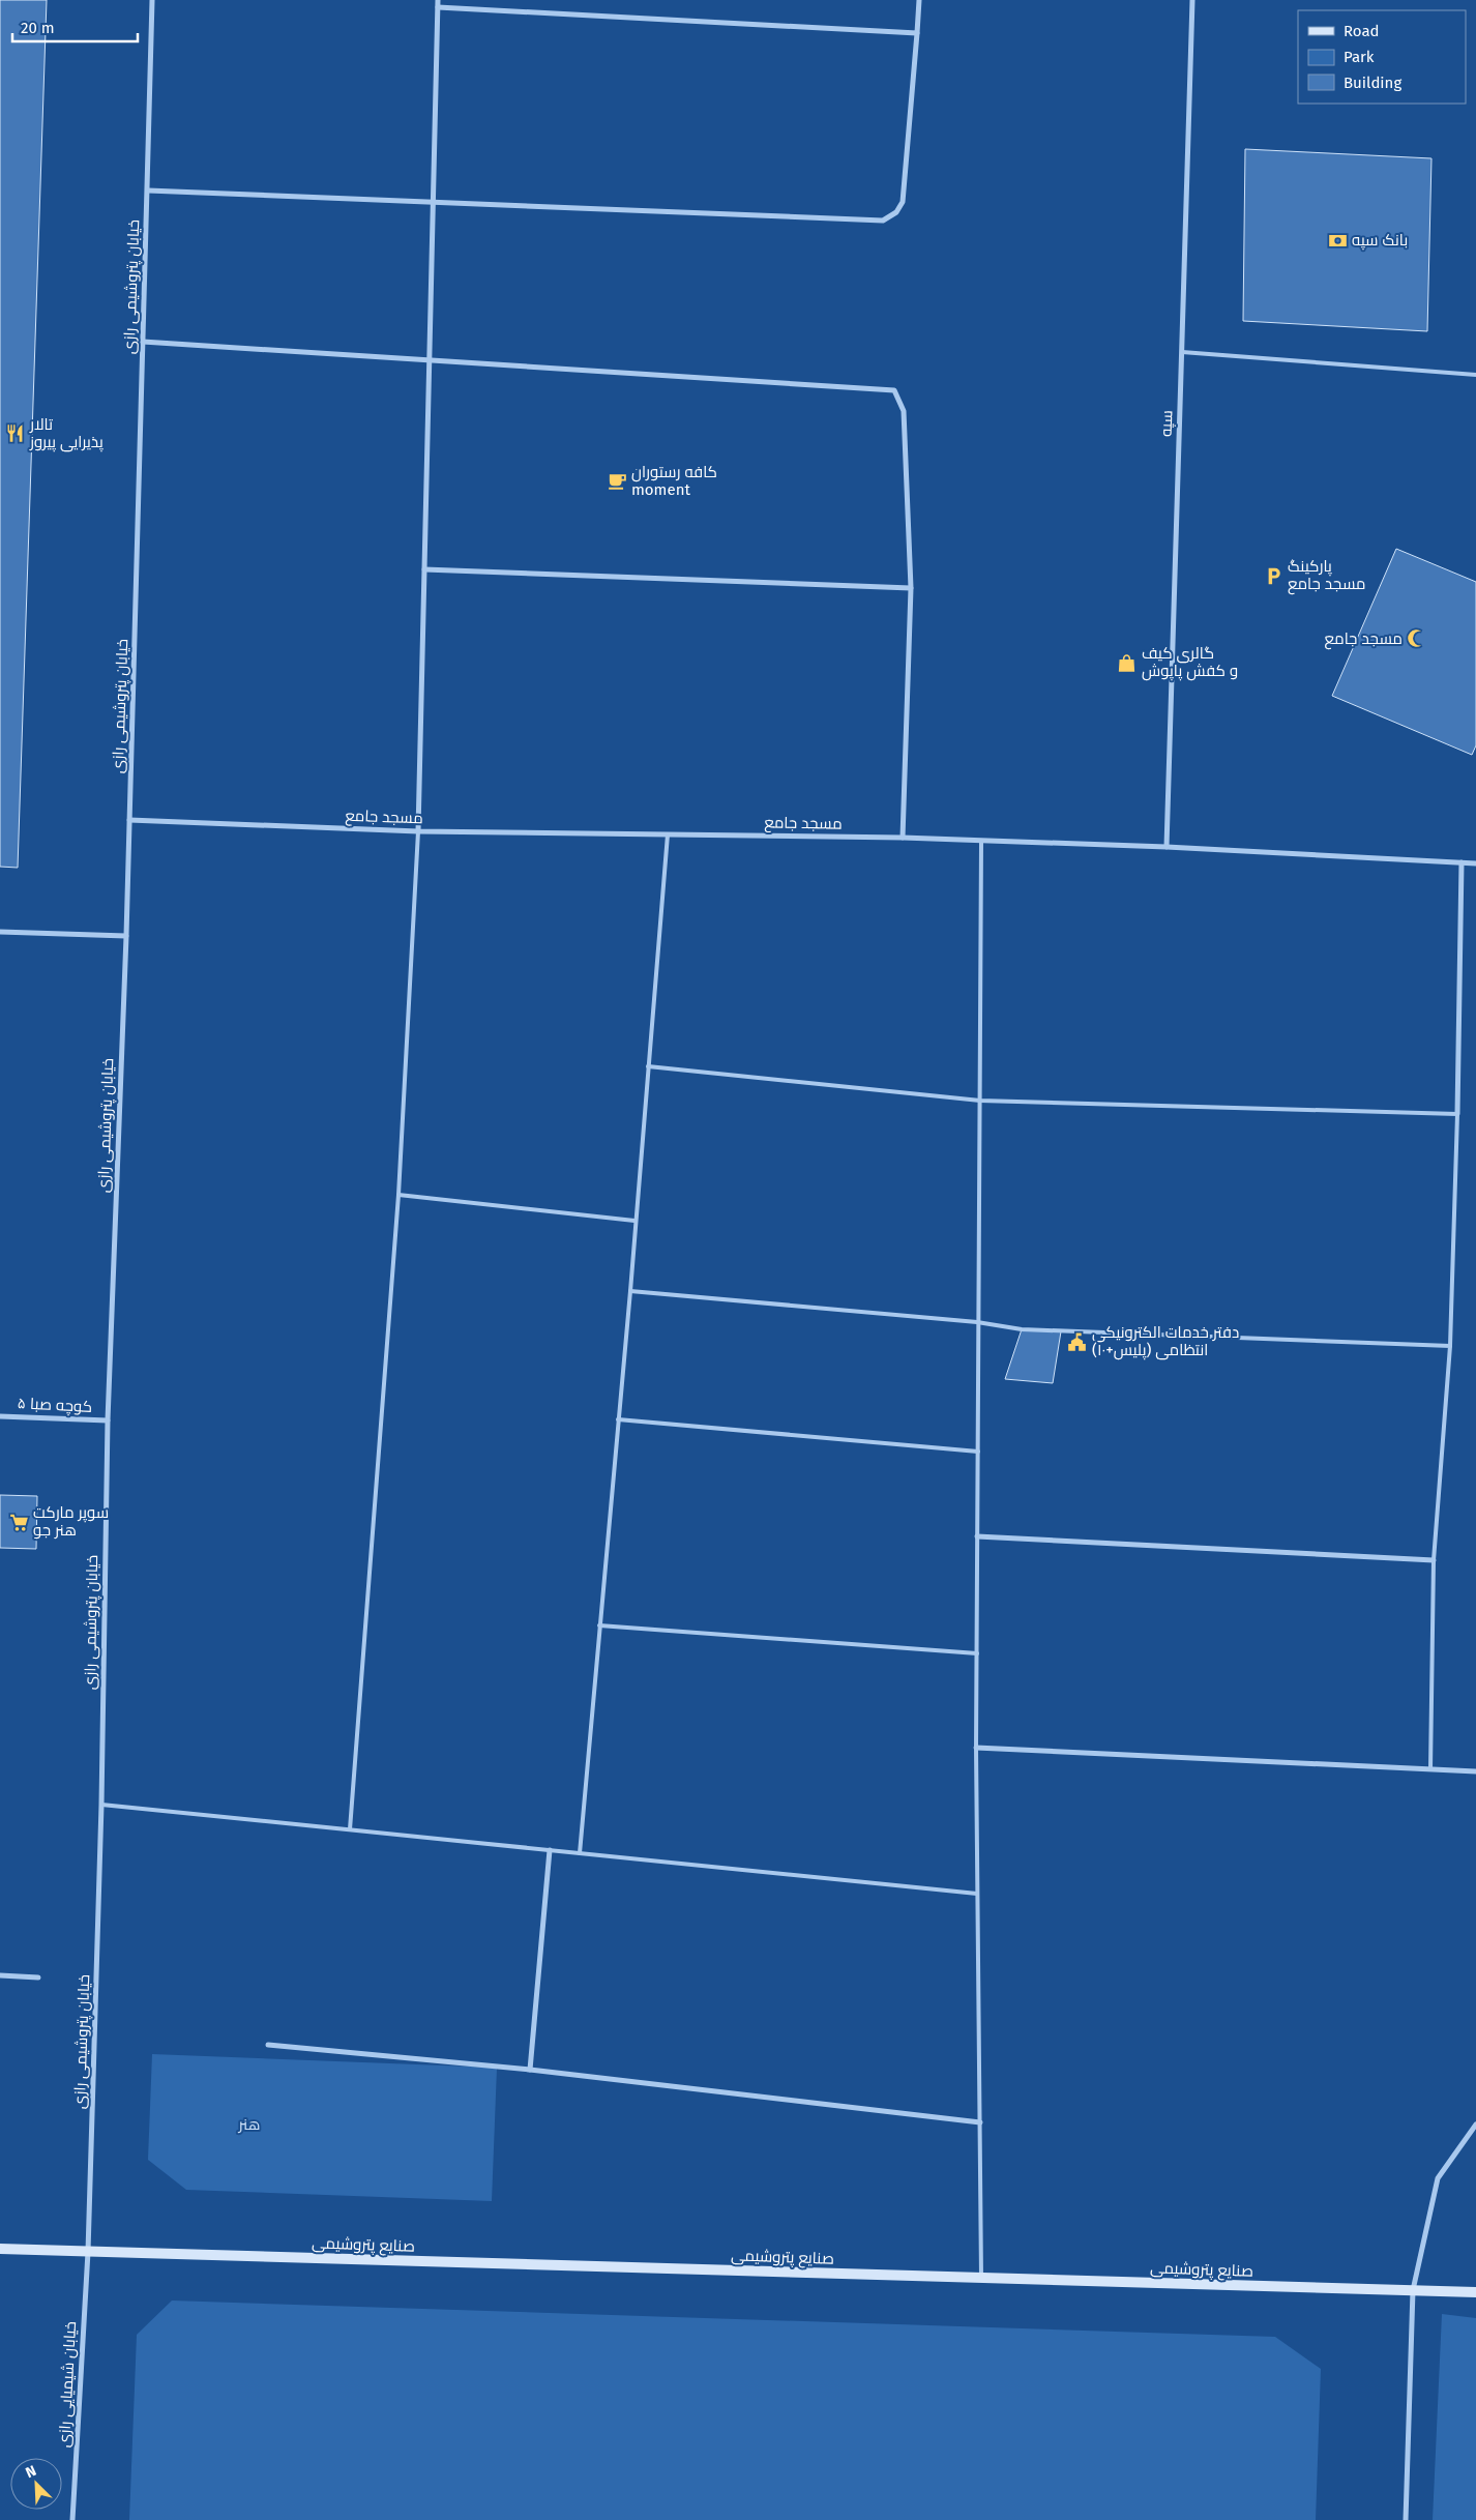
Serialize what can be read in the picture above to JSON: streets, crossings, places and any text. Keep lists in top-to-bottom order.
{
  "streets": {
    "main road": ["صنایع پتروشیمی"],
    "street": [
      "خیابان پتروشیمی رازی",
      "سپه",
      "مسجد جامع",
      "کوچه صبا ۵",
      "خیابان شیمیایی رازی"
    ]
  },
  "crossings": [
    ["خیابان پتروشیمی رازی", "مسجد جامع"],
    ["خیابان پتروشیمی رازی", "کوچه صبا ۵"],
    ["خیابان پتروشیمی رازی", "صنایع پتروشیمی"],
    ["خیابان پتروشیمی رازی", "خیابان شیمیایی رازی"],
    ["سپه", "مسجد جامع"],
    ["صنایع پتروشیمی", "خیابان شیمیایی رازی"]
  ],
  "parks": ["هنر"],
  "places": {
    "bank": ["بانک سپه"],
    "restaurant": ["تالار پذیرایی پیروز"],
    "cafe": ["کافه رستوران moment"],
    "parking": ["پارکینگ مسجد جامع"],
    "mosque": ["مسجد جامع"],
    "shop": ["گالری کیف و کفش پاپوش"],
    "public building": ["دفتر خدمات الکترونیکی انتظامی (پلیس+۱۰)"],
    "supermarket": ["سوپر مارکت هنر جو"]
  },
  "legend": ["Road", "Park", "Building"],
  "scale_bar": "20 m",
  "north": "top left"
}
